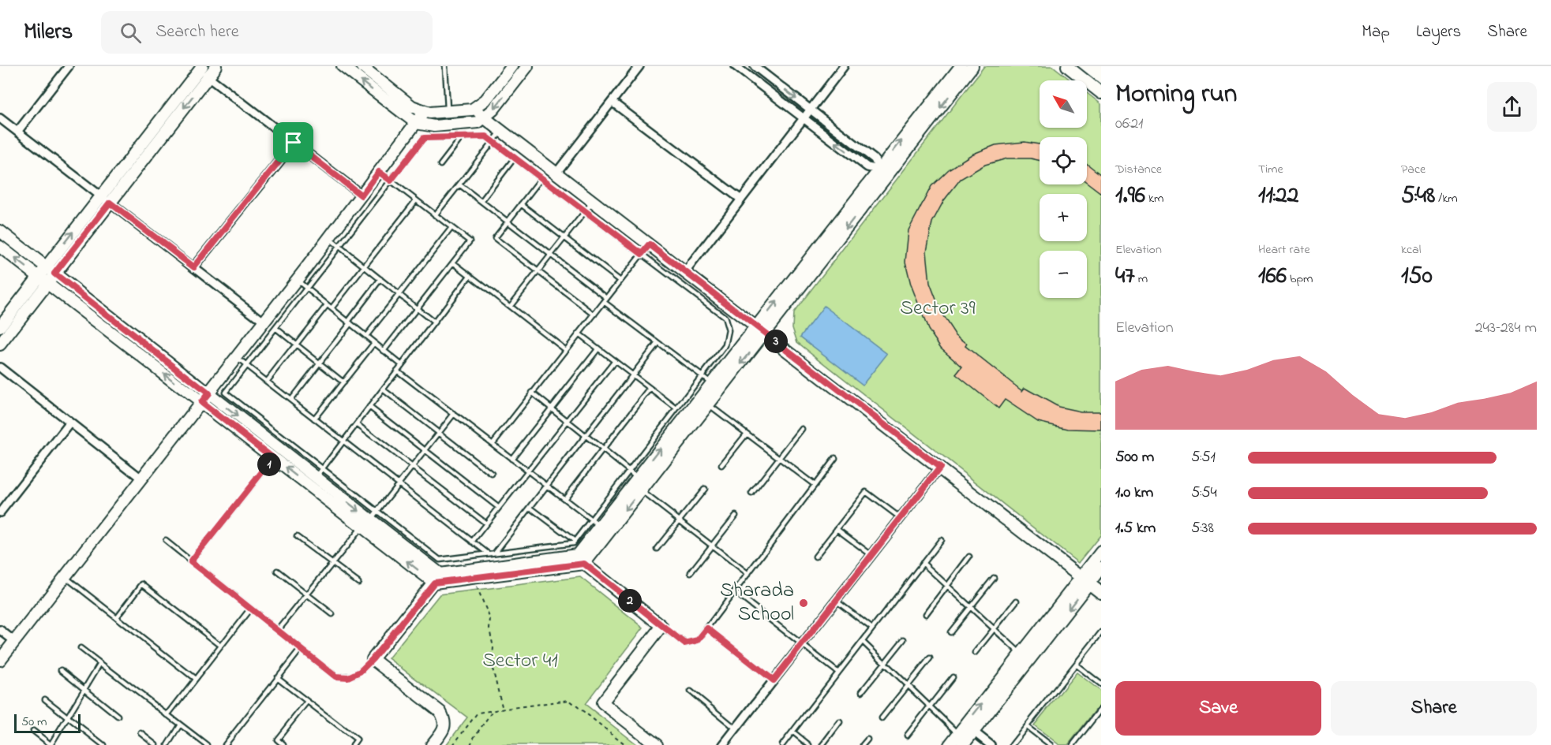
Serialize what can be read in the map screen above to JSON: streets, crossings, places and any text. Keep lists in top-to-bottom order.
{
  "parks": ["Sector 39", "Sector 41"],
  "places": ["Sharada School"],
  "scale_bar": "50 m",
  "north": "top left",
  "page": {
    "header": "Milers",
    "search": "Search here",
    "nav": ["Map", "Layers", "Share"],
    "heading": ["Morning run", "06:21"],
    "map_buttons": ["+", "−"],
    "stats": [
      ["Distance", "1.96 km"],
      ["Time", "11:22"],
      ["Pace", "5:48 /km"],
      ["Elevation", "47 m"],
      ["Heart rate", "166 bpm"],
      ["kcal", "150"]
    ],
    "chart": ["Elevation", "243–284 m"],
    "pins": ["3", "1", "2"],
    "list": [
      {
        "name": "500 m",
        "note": "5:51"
      },
      {
        "name": "1.0 km",
        "note": "5:54"
      },
      {
        "name": "1.5 km",
        "note": "5:38"
      }
    ],
    "buttons": ["Save", "Share"],
    "scale": "50 m"
  }
}
